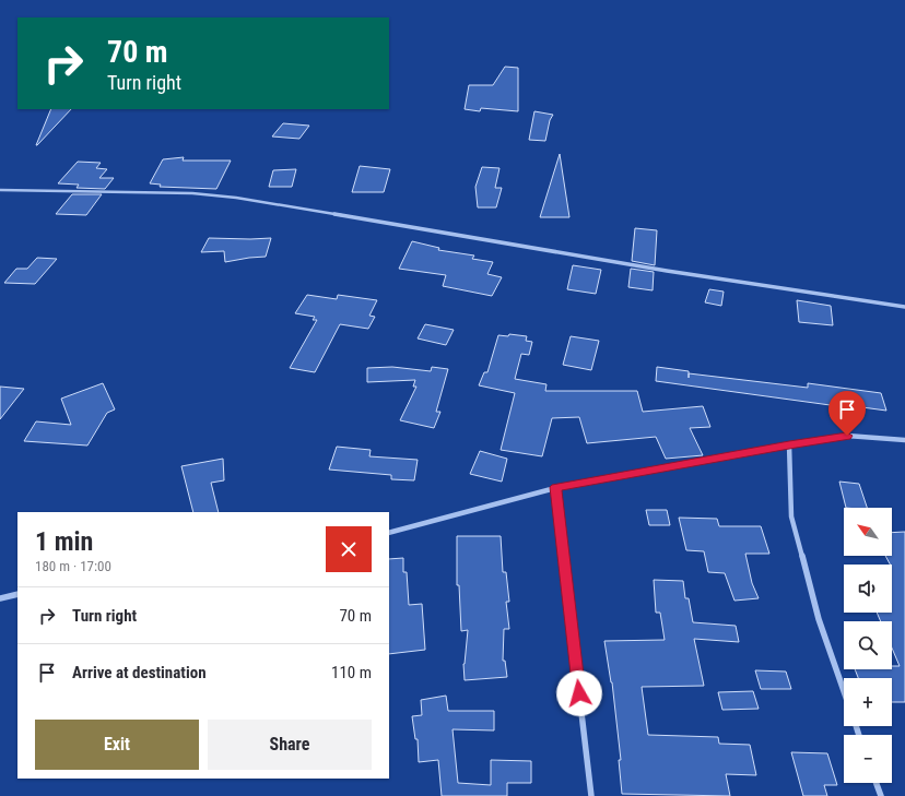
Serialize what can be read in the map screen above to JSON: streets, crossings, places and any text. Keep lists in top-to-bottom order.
{
  "north": "top left",
  "page": {
    "turn": ["70 m", "Turn right"],
    "map_buttons": ["+", "−"],
    "heading": ["1 min", "180 m · 17:00"],
    "list": [
      {
        "name": "Turn right",
        "value": "70 m"
      },
      {
        "name": "Arrive at destination",
        "value": "110 m"
      }
    ],
    "buttons": ["Exit", "Share"]
  }
}
